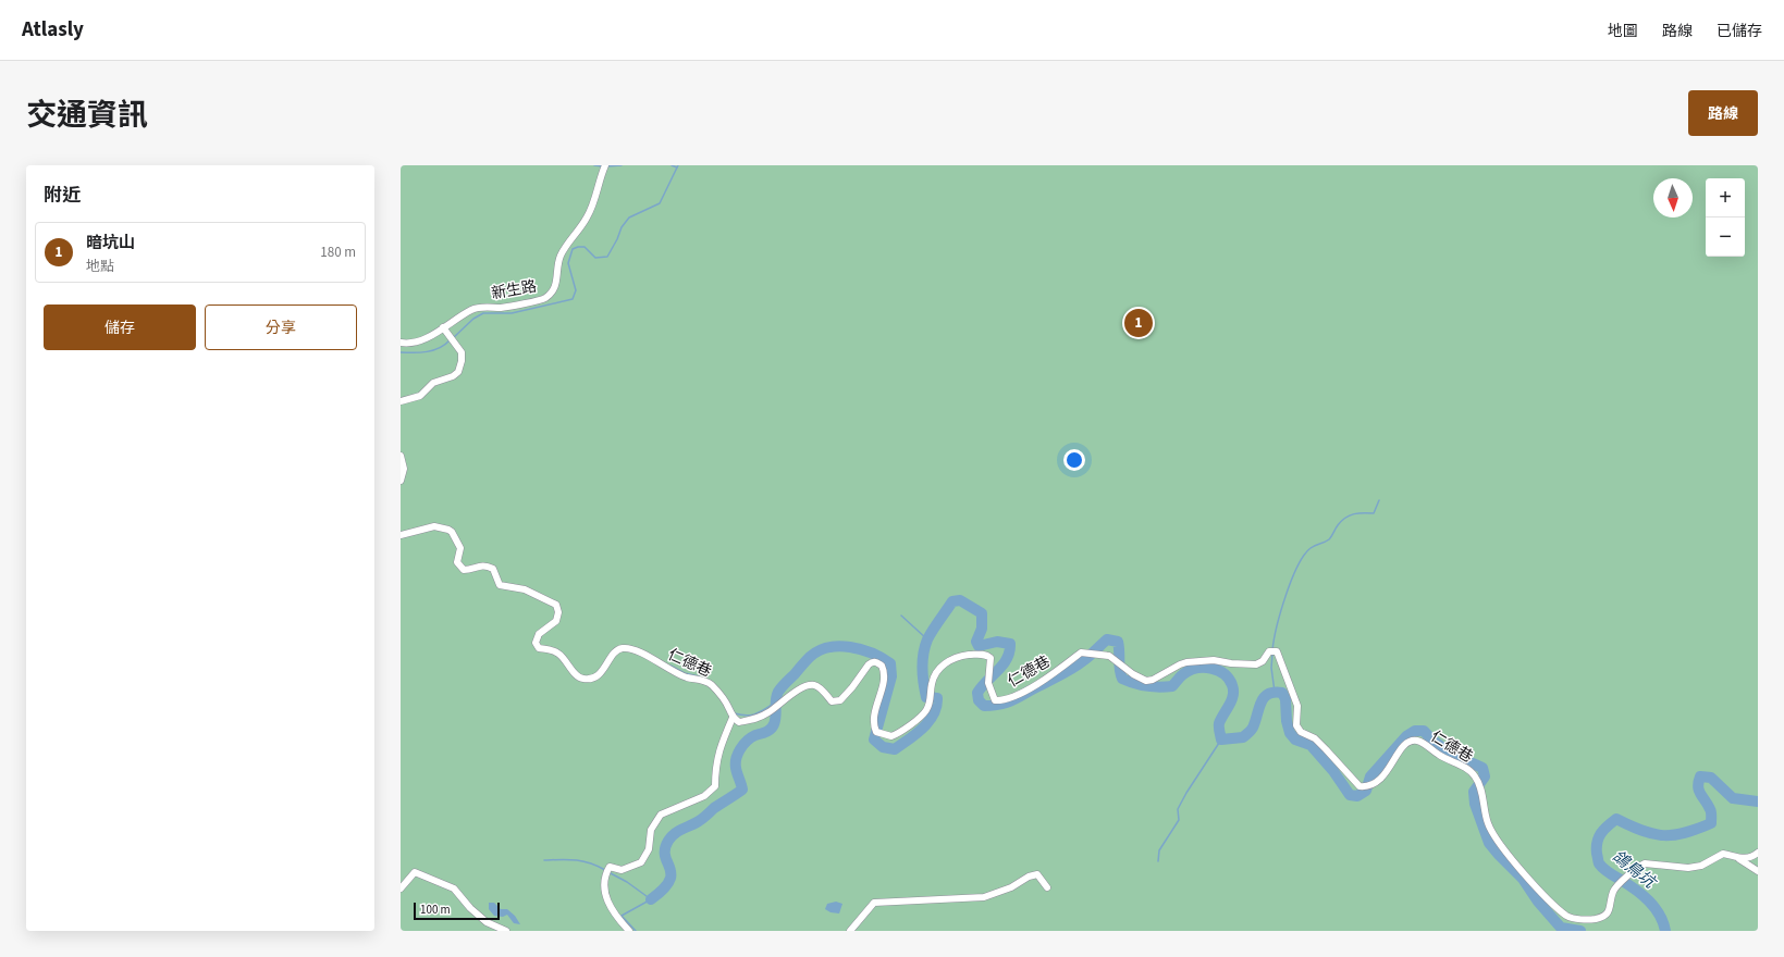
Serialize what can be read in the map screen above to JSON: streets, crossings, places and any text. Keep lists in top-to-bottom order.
{
  "streets": {
    "street": ["新生路", "仁德巷"]
  },
  "water": ["鴿鳥坑"],
  "scale_bar": "100 m",
  "north": "bottom",
  "page": {
    "header": "Atlasly",
    "nav": ["地圖", "路線", "已儲存"],
    "title": "交通資訊",
    "buttons": [
      "路線",
      ["儲存", "分享"]
    ],
    "heading": "附近",
    "map_buttons": ["+", "−"],
    "list": [
      {
        "mark": "1",
        "name": "暗坑山",
        "note": "地點",
        "value": "180 m"
      }
    ],
    "pins": "1",
    "scale": "100 m"
  }
}
